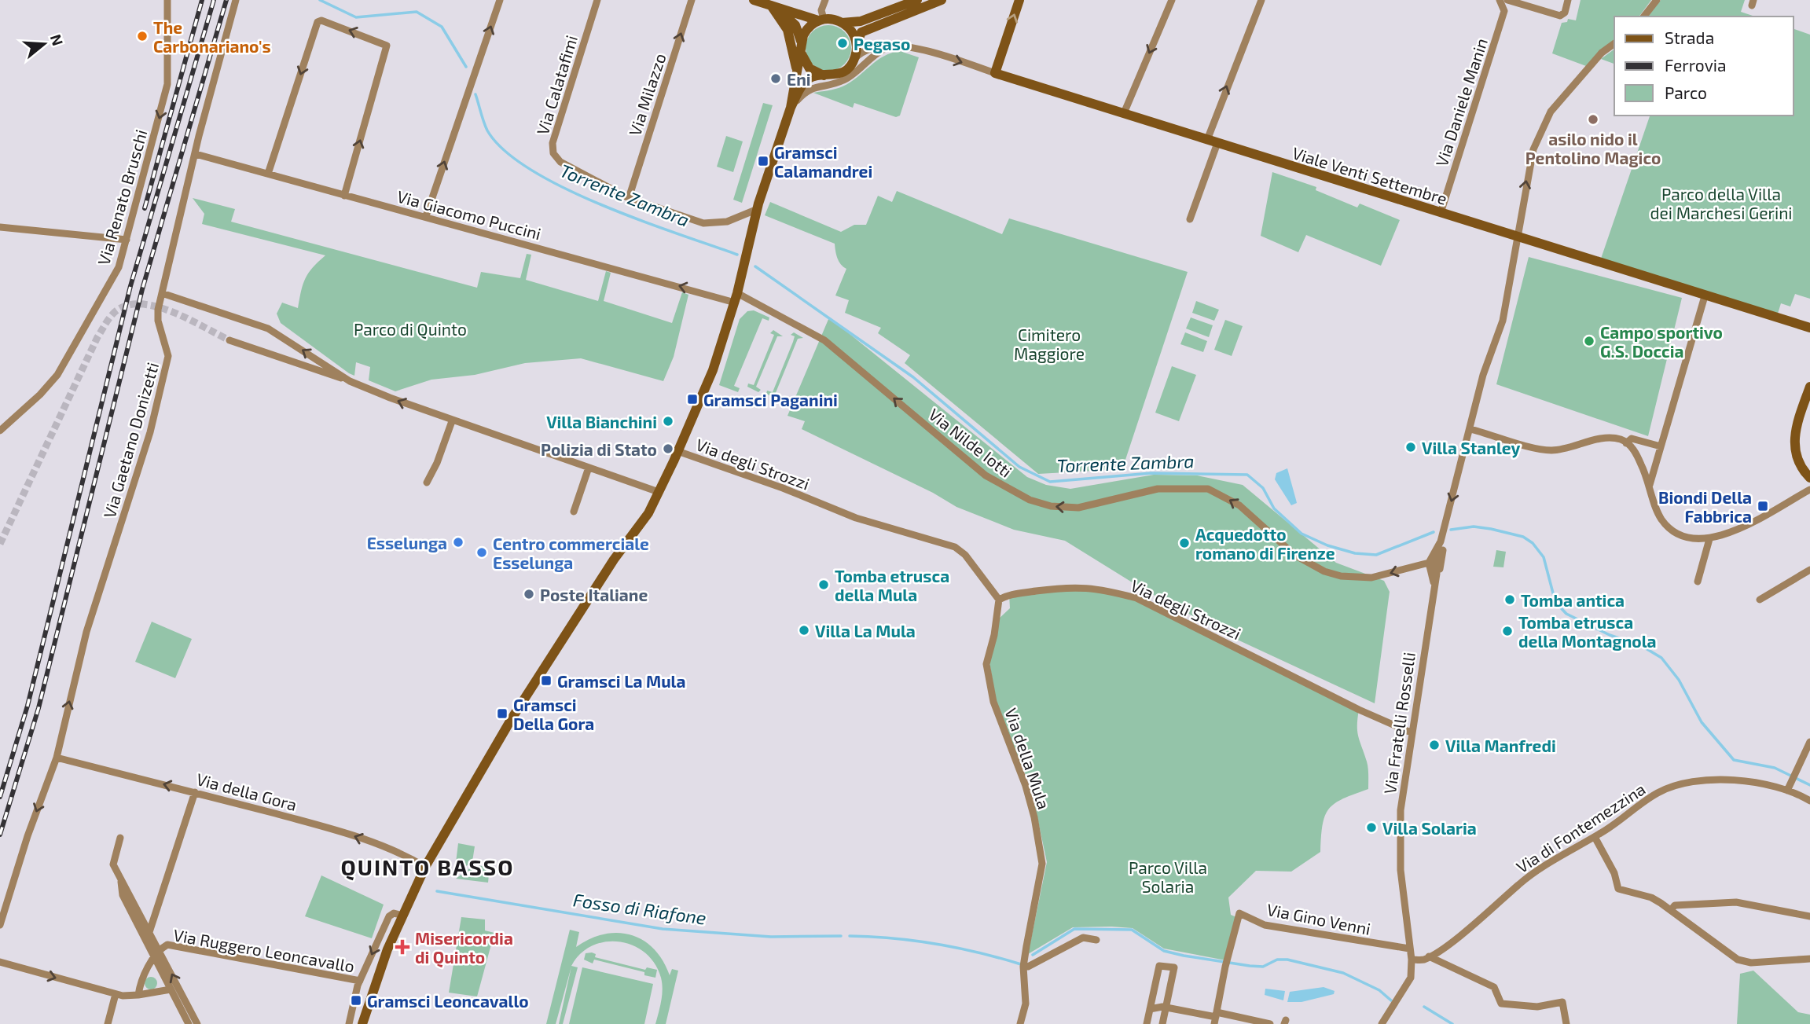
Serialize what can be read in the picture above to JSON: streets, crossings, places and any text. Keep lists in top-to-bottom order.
{
  "streets": {
    "main road": ["Viale Venti Settembre"],
    "street": [
      "Via Calatafimi",
      "Via Milazzo",
      "Via Daniele Manin",
      "Via Renato Bruschi",
      "Via Giacomo Puccini",
      "Via Gaetano Donizetti",
      "Via Nilde Iotti",
      "Via degli Strozzi",
      "Via Fratelli Rosselli",
      "Via della Mula",
      "Via della Gora",
      "Via di Fontemezzina",
      "Via Gino Venni",
      "Via Ruggero Leoncavallo"
    ]
  },
  "crossings": [
    ["Via Calatafimi", "Via Milazzo"],
    ["Via Daniele Manin", "Viale Venti Settembre"],
    ["Via Giacomo Puccini", "Via Gaetano Donizetti"],
    ["Via Giacomo Puccini", "Via Nilde Iotti"],
    ["Via Gaetano Donizetti", "Via della Gora"],
    ["Via Nilde Iotti", "Via Fratelli Rosselli"],
    ["Via degli Strozzi", "Via Fratelli Rosselli"],
    ["Via degli Strozzi", "Via della Mula"],
    ["Via Fratelli Rosselli", "Via di Fontemezzina"],
    ["Via Fratelli Rosselli", "Via Gino Venni"]
  ],
  "one_way": [
    "Via Milazzo",
    "Via Renato Bruschi",
    "Via Giacomo Puccini",
    "Via Nilde Iotti",
    "Via della Gora"
  ],
  "districts": ["QUINTO BASSO"],
  "water": ["Torrente Zambra", "Fosso di Riafone"],
  "parks": [
    "Parco della Villa dei Marchesi Gerini",
    "Parco di Quinto",
    "Cimitero Maggiore",
    "Parco Villa Solaria"
  ],
  "places": {
    "other": [
      "The Carbonariano's",
      "Pegaso",
      "Eni",
      "asilo nido il Pentolino Magico",
      "Campo sportivo G.S. Doccia",
      "Villa Bianchini",
      "Villa Stanley",
      "Polizia di Stato",
      "Esselunga",
      "Acquedotto romano di Firenze",
      "Centro commerciale Esselunga",
      "Tomba etrusca della Mula",
      "Poste Italiane",
      "Tomba antica",
      "Villa La Mula",
      "Tomba etrusca della Montagnola",
      "Villa Manfredi",
      "Villa Solaria"
    ],
    "transit": [
      "Gramsci Calamandrei",
      "Gramsci Paganini",
      "Biondi Della Fabbrica",
      "Gramsci La Mula",
      "Gramsci Della Gora",
      "Gramsci Leoncavallo"
    ],
    "health": ["Misericordia di Quinto"]
  },
  "legend": ["Strada", "Ferrovia", "Parco"],
  "north": "right"
}
